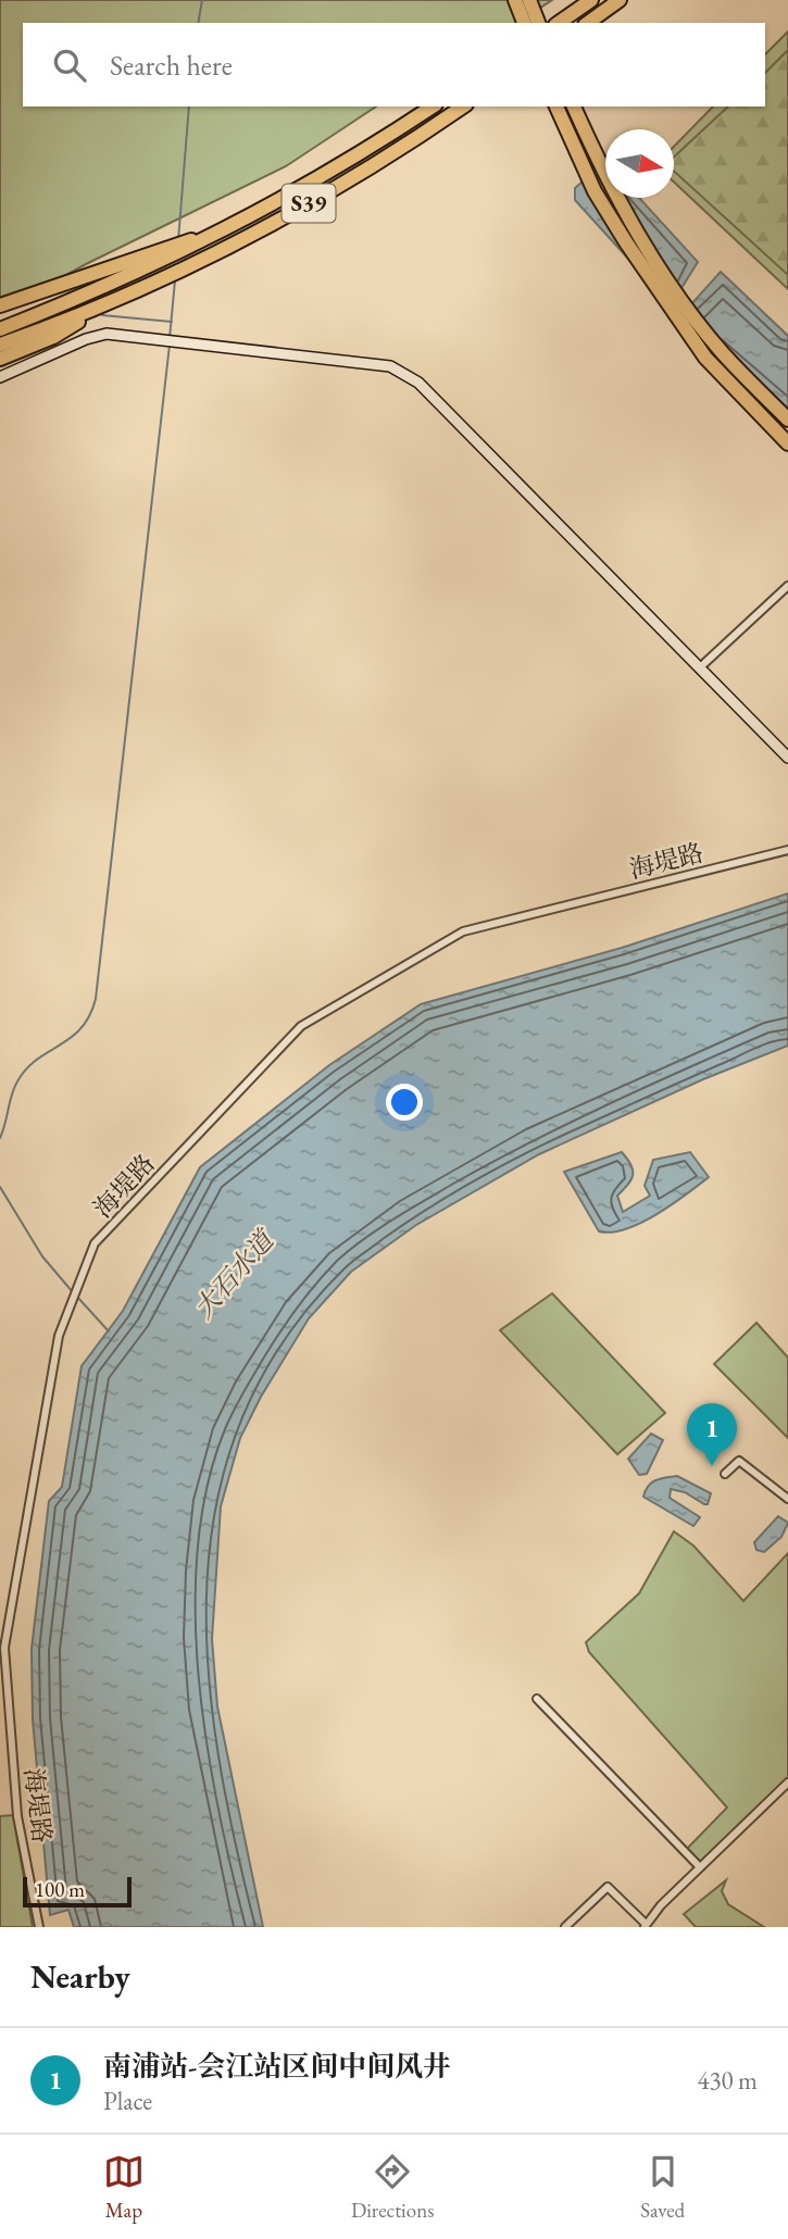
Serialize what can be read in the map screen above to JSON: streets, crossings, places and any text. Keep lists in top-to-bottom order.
{
  "streets": {
    "highway": ["S39"],
    "street": ["海堤路"]
  },
  "water": ["大石水道"],
  "scale_bar": "100 m",
  "north": "right",
  "page": {
    "search": "Search here",
    "pins": "1",
    "scale": "100 m",
    "heading": "Nearby",
    "list": [
      {
        "mark": "1",
        "name": "南浦站-会江站区间中间风井",
        "note": "Place",
        "value": "430 m"
      }
    ],
    "nav": ["Map", "Directions", "Saved"]
  }
}
